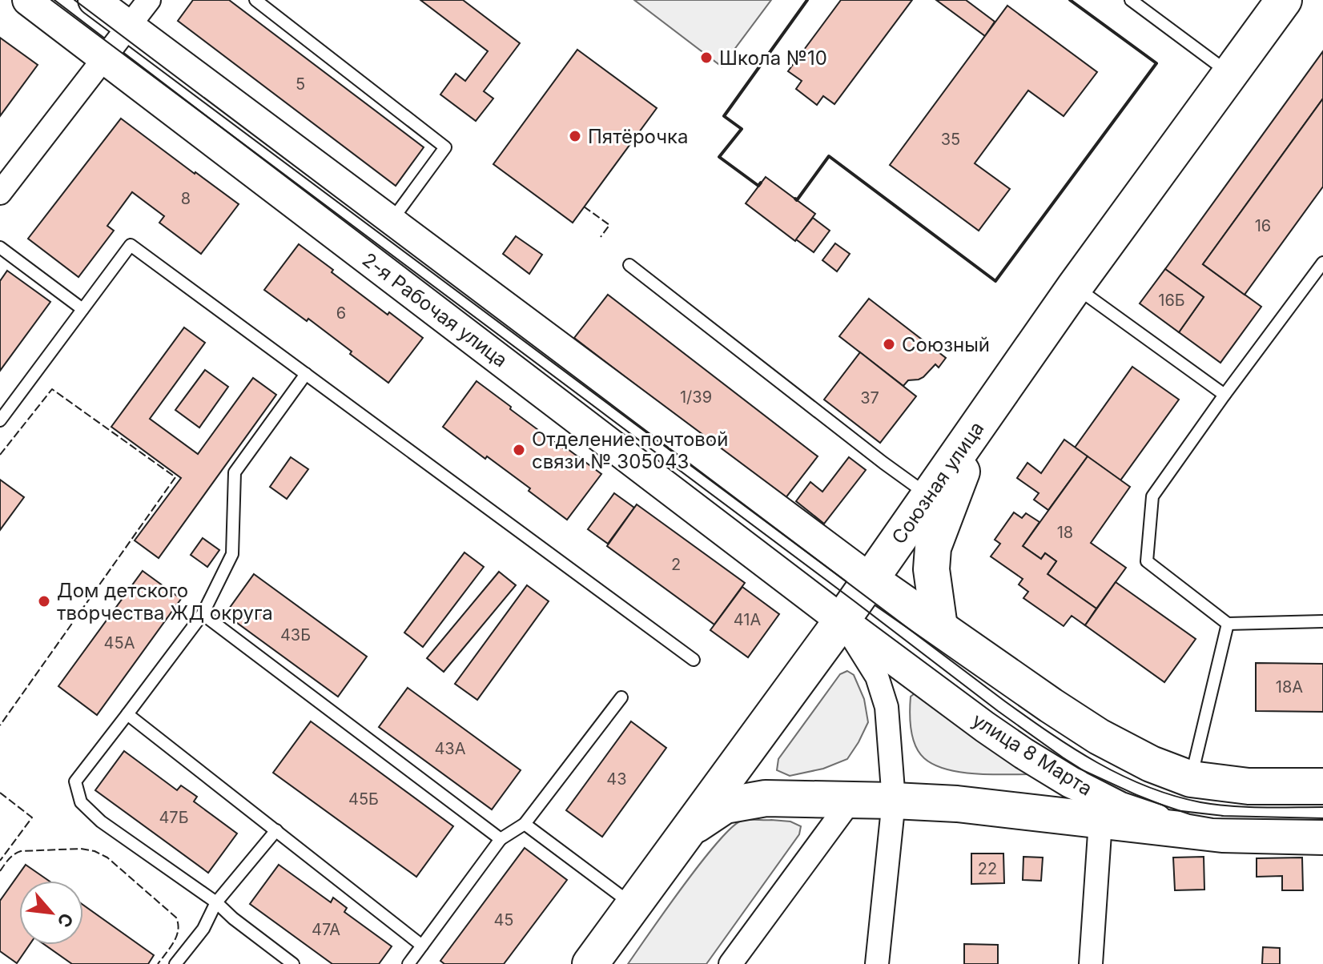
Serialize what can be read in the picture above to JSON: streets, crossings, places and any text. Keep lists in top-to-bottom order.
{
  "streets": {
    "main road": ["2-я Рабочая улица", "Союзная улица", "улица 8 Марта"]
  },
  "crossings": [
    ["2-я Рабочая улица", "Союзная улица"],
    ["2-я Рабочая улица", "улица 8 Марта"],
    ["Союзная улица", "улица 8 Марта"]
  ],
  "places": [
    "Школа №10",
    "Пятёрочка",
    "Союзный",
    "Отделение почтовой связи № 305043",
    "Дом детского творчества ЖД округа"
  ],
  "house_numbers": [
    "5",
    "35",
    "8",
    "16",
    "16Б",
    "6",
    "1/39",
    "37",
    "18",
    "2",
    "41А",
    "43Б",
    "45А",
    "18А",
    "43А",
    "43",
    "45Б",
    "47Б",
    "22",
    "45",
    "47А"
  ],
  "north": "bottom right"
}
